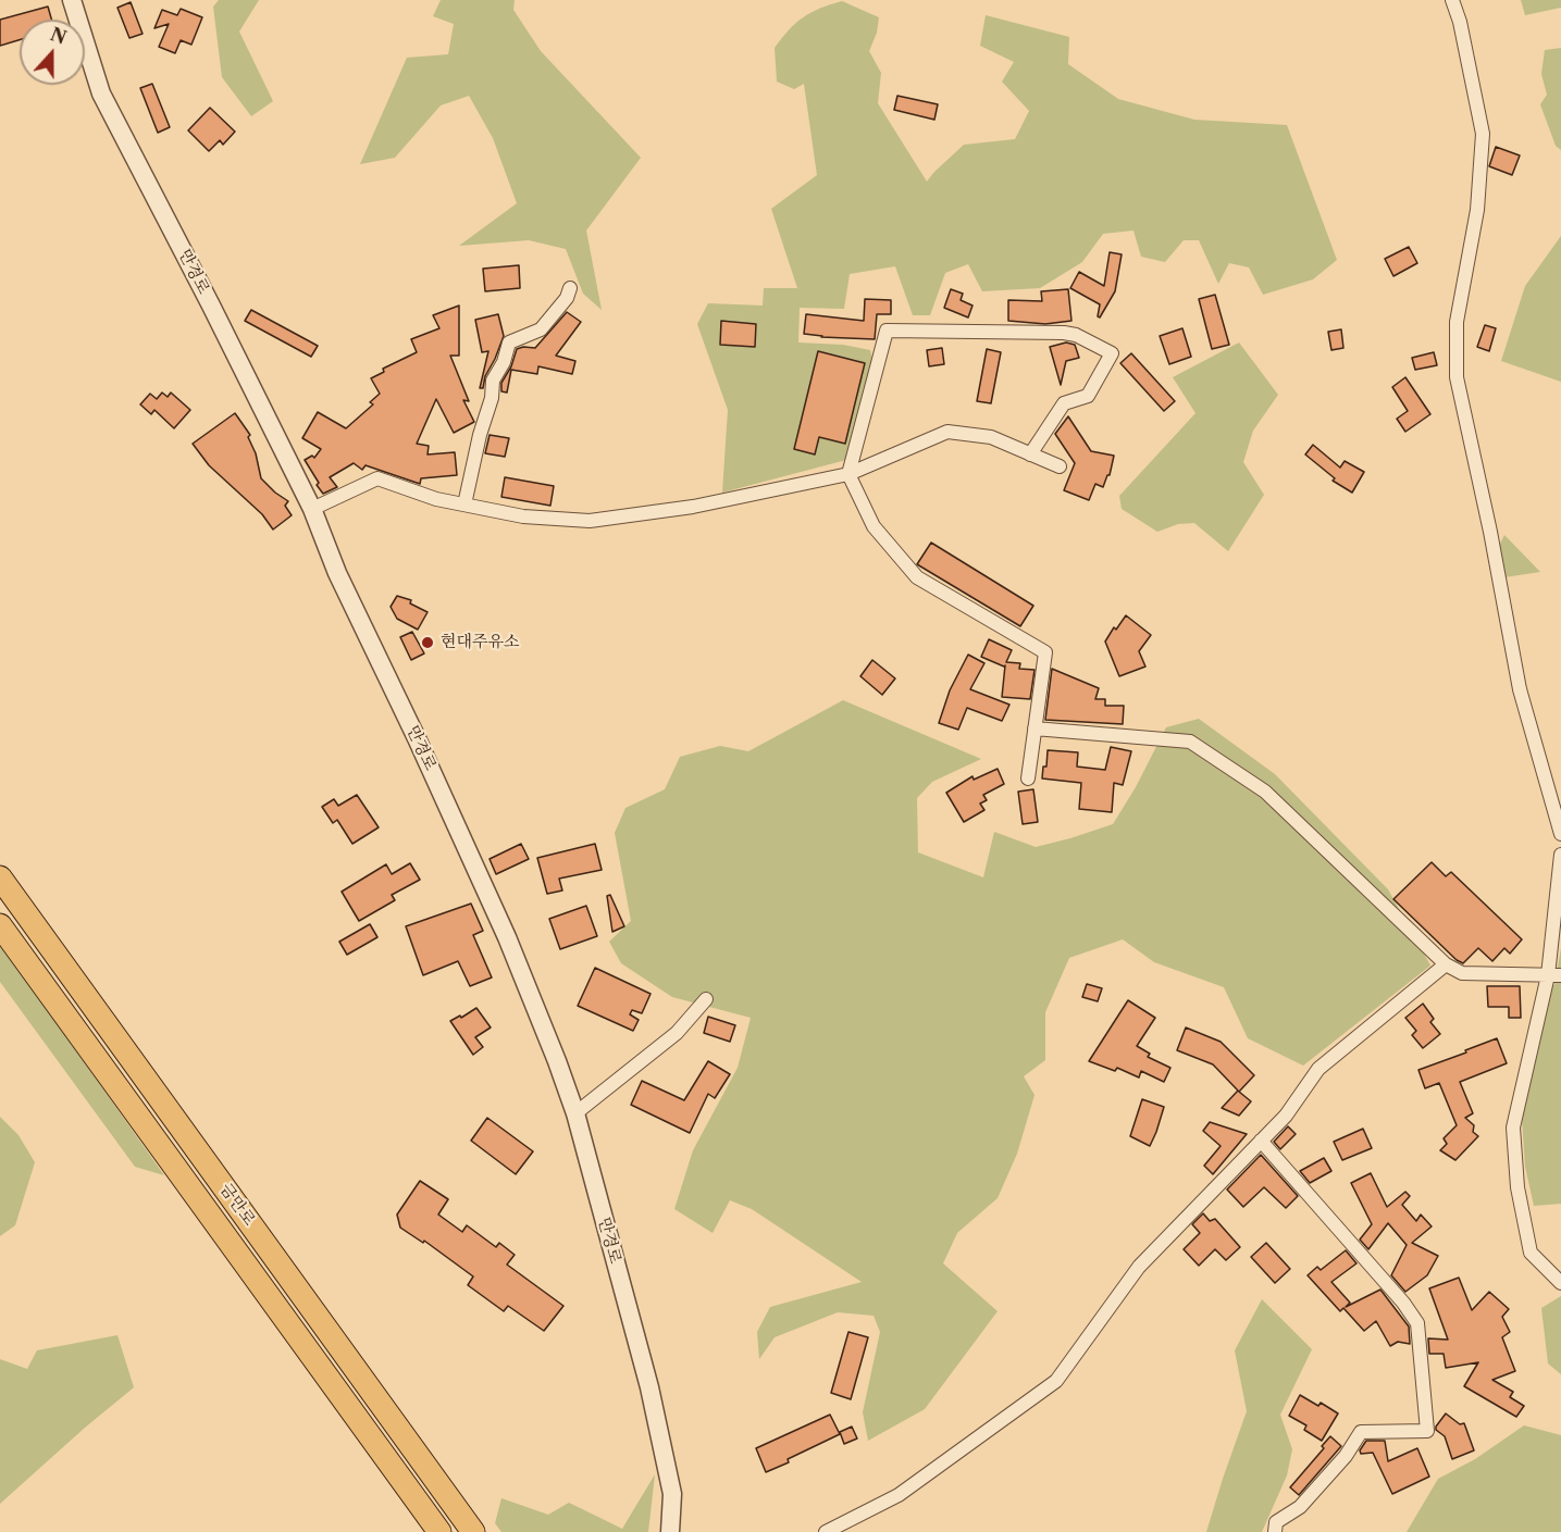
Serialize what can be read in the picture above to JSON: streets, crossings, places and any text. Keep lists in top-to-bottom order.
{
  "streets": {
    "highway": ["금만로"],
    "street": ["만경로"]
  },
  "places": ["현대주유소"],
  "north": "top"
}
